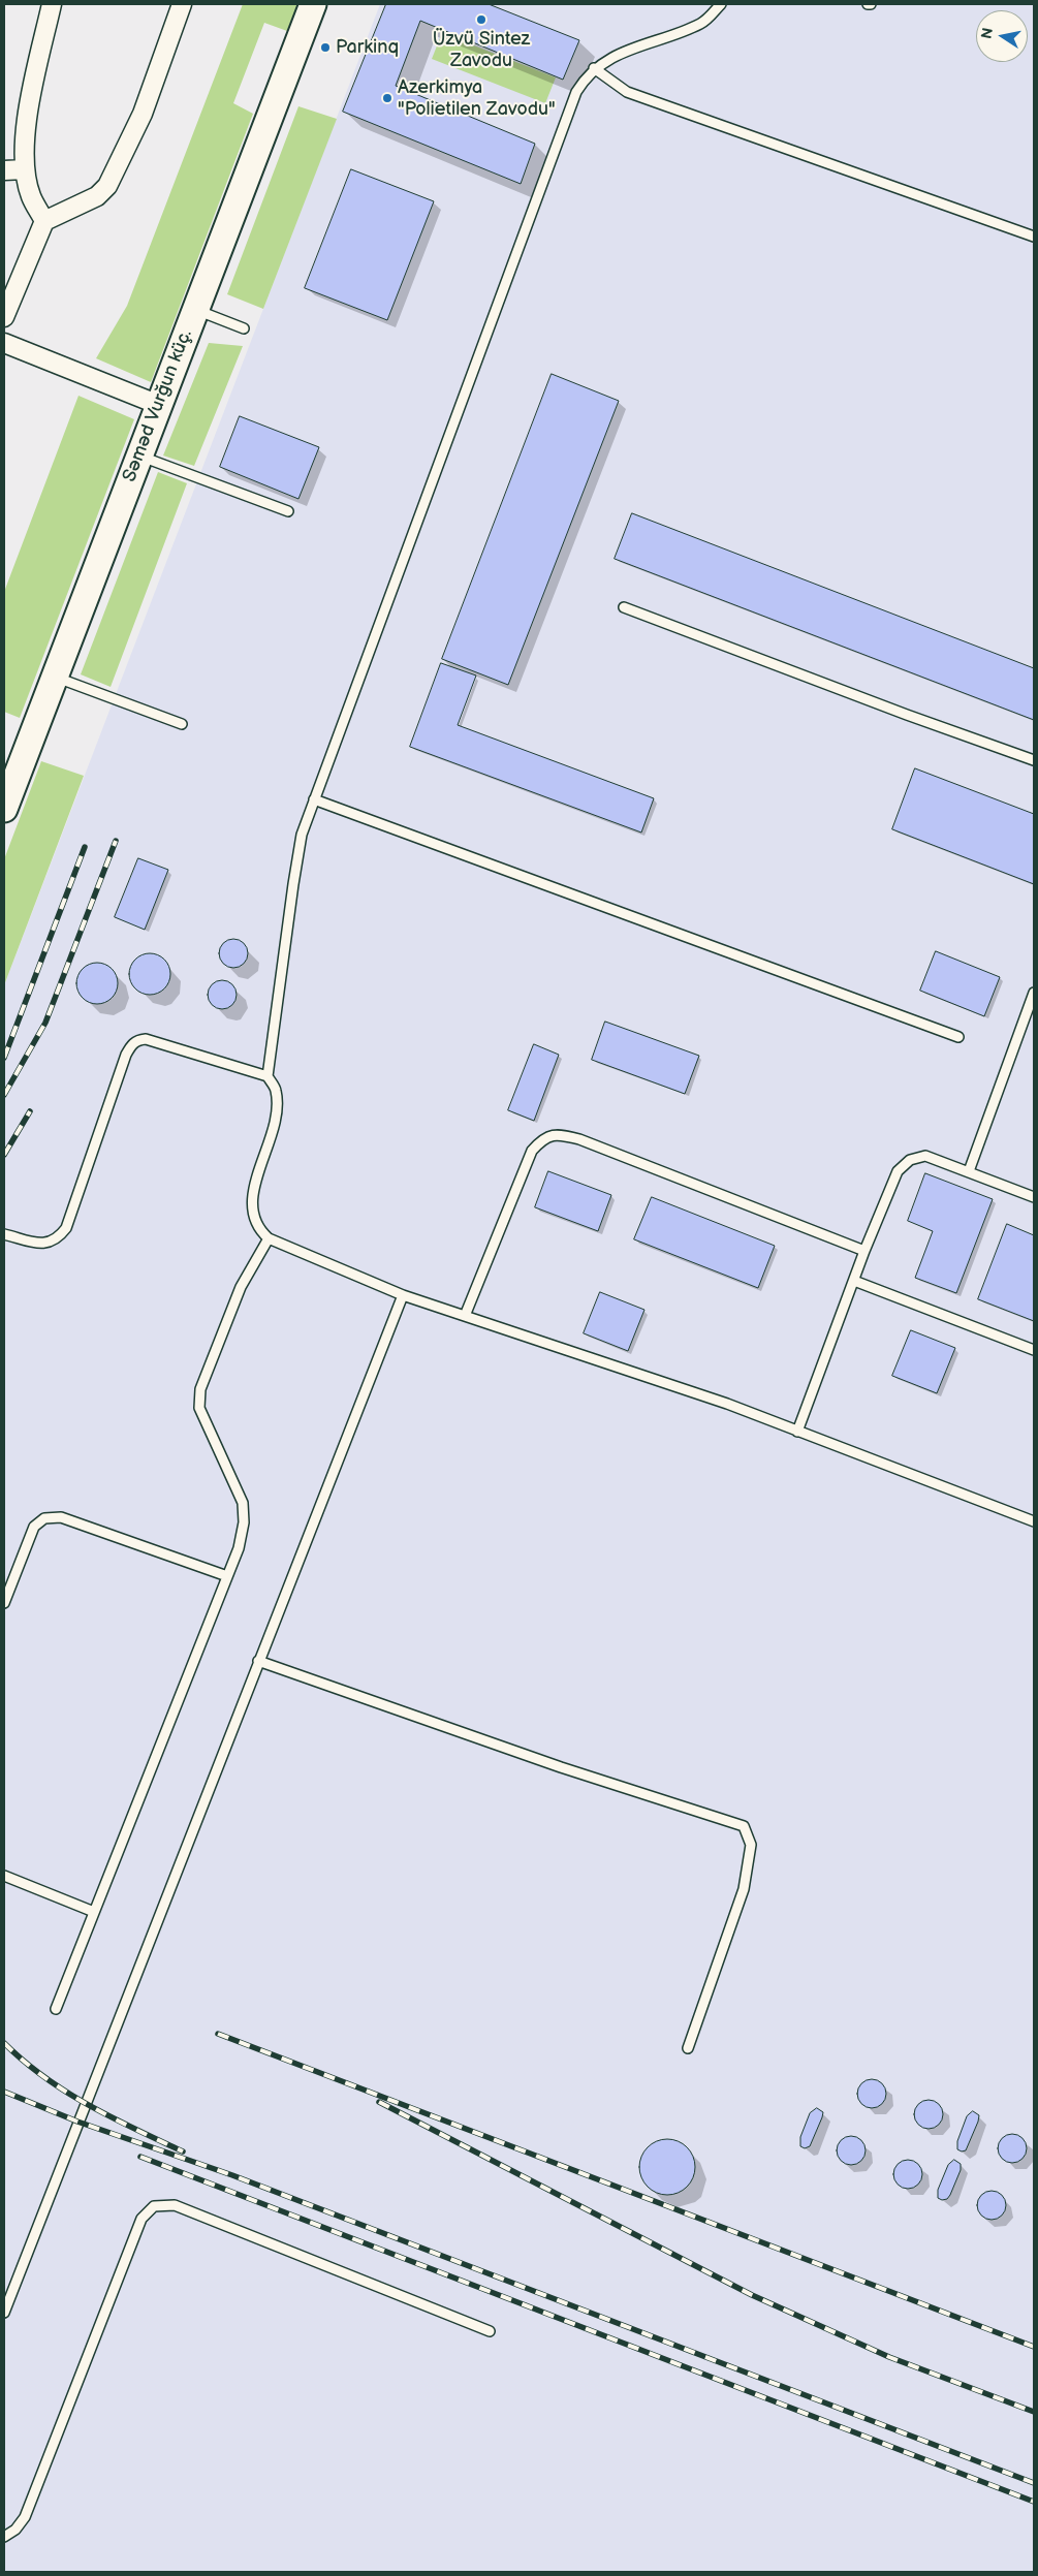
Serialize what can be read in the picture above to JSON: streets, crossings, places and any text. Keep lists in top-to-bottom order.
{
  "streets": {
    "main road": ["Səməd Vurğun küç."]
  },
  "places": ["Üzvü Sintez Zavodu", "Parkinq", "Azerkimya \"Polietilen Zavodu\""],
  "north": "left"
}
